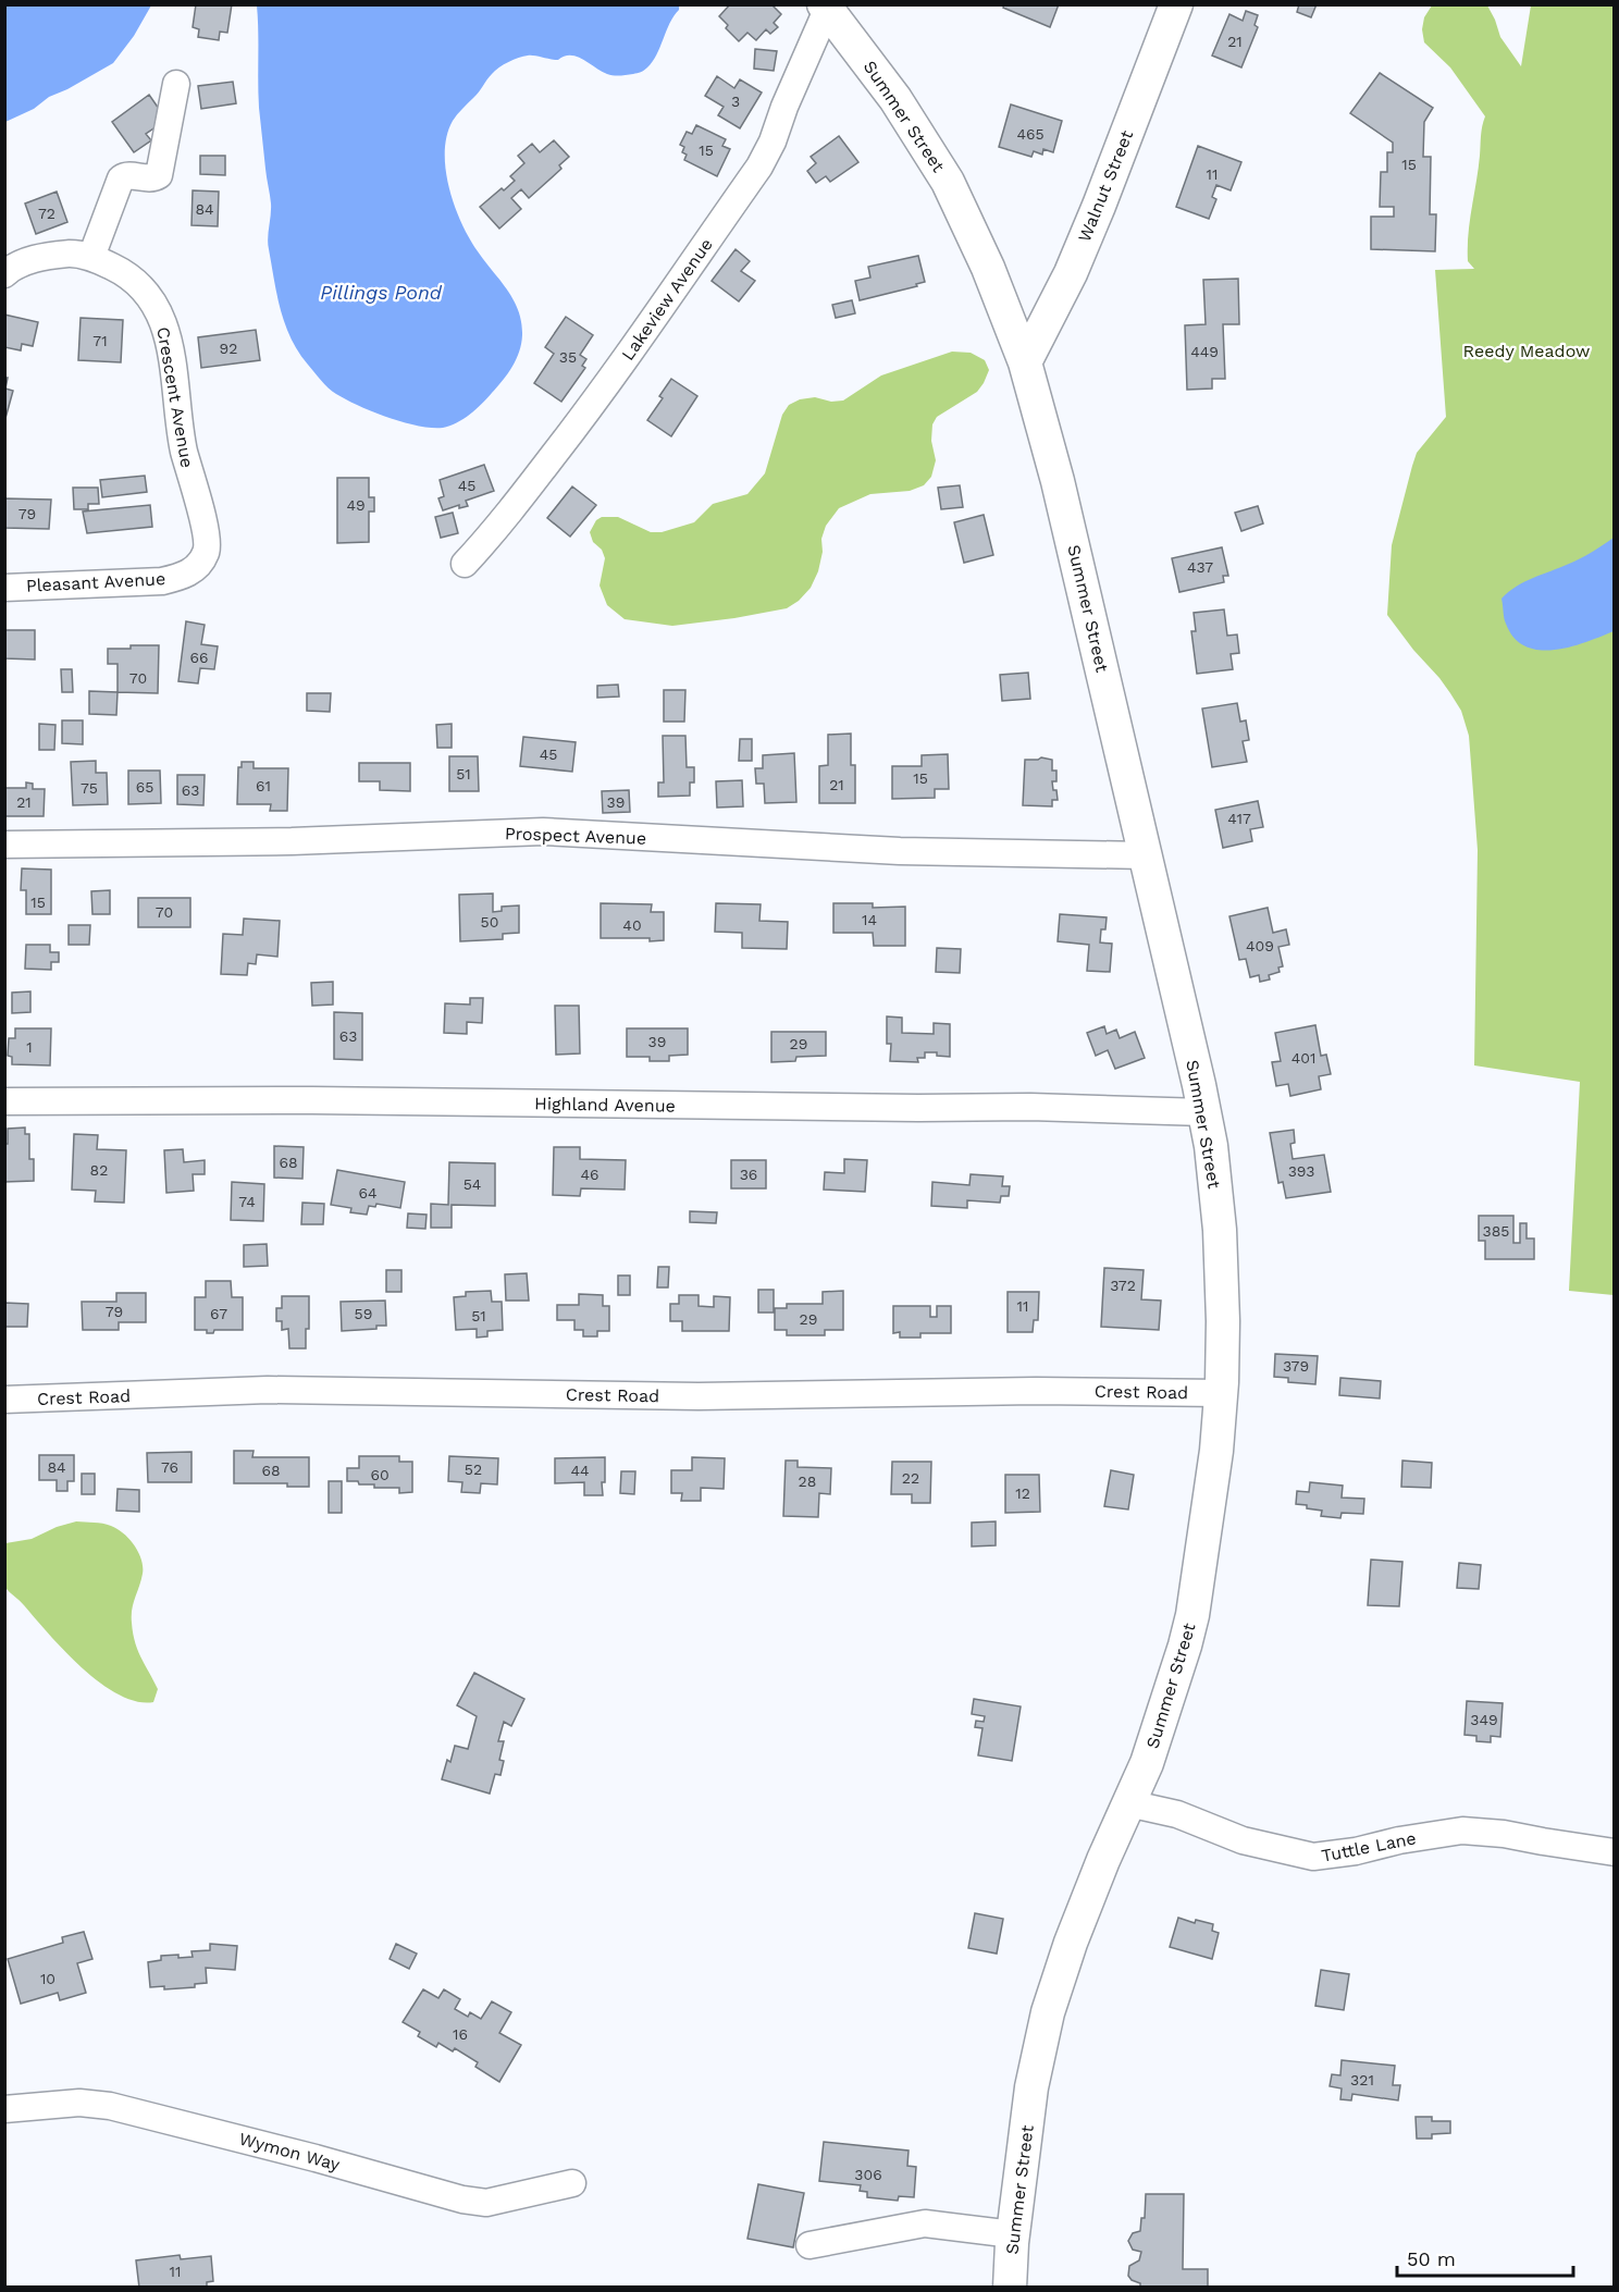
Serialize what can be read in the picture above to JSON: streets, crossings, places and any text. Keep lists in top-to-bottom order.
{
  "streets": {
    "main road": ["Summer Street", "Walnut Street"],
    "street": [
      "Lakeview Avenue",
      "Crescent Avenue",
      "Pleasant Avenue",
      "Prospect Avenue",
      "Highland Avenue",
      "Crest Road",
      "Tuttle Lane",
      "Wymon Way"
    ]
  },
  "crossings": [
    ["Summer Street", "Walnut Street"],
    ["Summer Street", "Lakeview Avenue"],
    ["Summer Street", "Prospect Avenue"],
    ["Summer Street", "Highland Avenue"],
    ["Summer Street", "Crest Road"],
    ["Summer Street", "Tuttle Lane"],
    ["Crescent Avenue", "Pleasant Avenue"]
  ],
  "water": ["Pillings Pond"],
  "parks": ["Reedy Meadow"],
  "house_numbers": [
    "21",
    "3",
    "465",
    "15",
    "15",
    "11",
    "84",
    "72",
    "71",
    "92",
    "449",
    "35",
    "45",
    "49",
    "79",
    "437",
    "66",
    "70",
    "45",
    "51",
    "15",
    "21",
    "61",
    "65",
    "75",
    "63",
    "21",
    "39",
    "417",
    "15",
    "70",
    "14",
    "50",
    "40",
    "409",
    "63",
    "39",
    "29",
    "1",
    "401",
    "68",
    "82",
    "393",
    "46",
    "36",
    "54",
    "64",
    "74",
    "385",
    "372",
    "11",
    "79",
    "67",
    "59",
    "51",
    "29",
    "379",
    "84",
    "76",
    "52",
    "68",
    "44",
    "60",
    "22",
    "28",
    "12",
    "349",
    "10",
    "16",
    "321",
    "306",
    "11"
  ],
  "scale_bar": "50 m"
}
